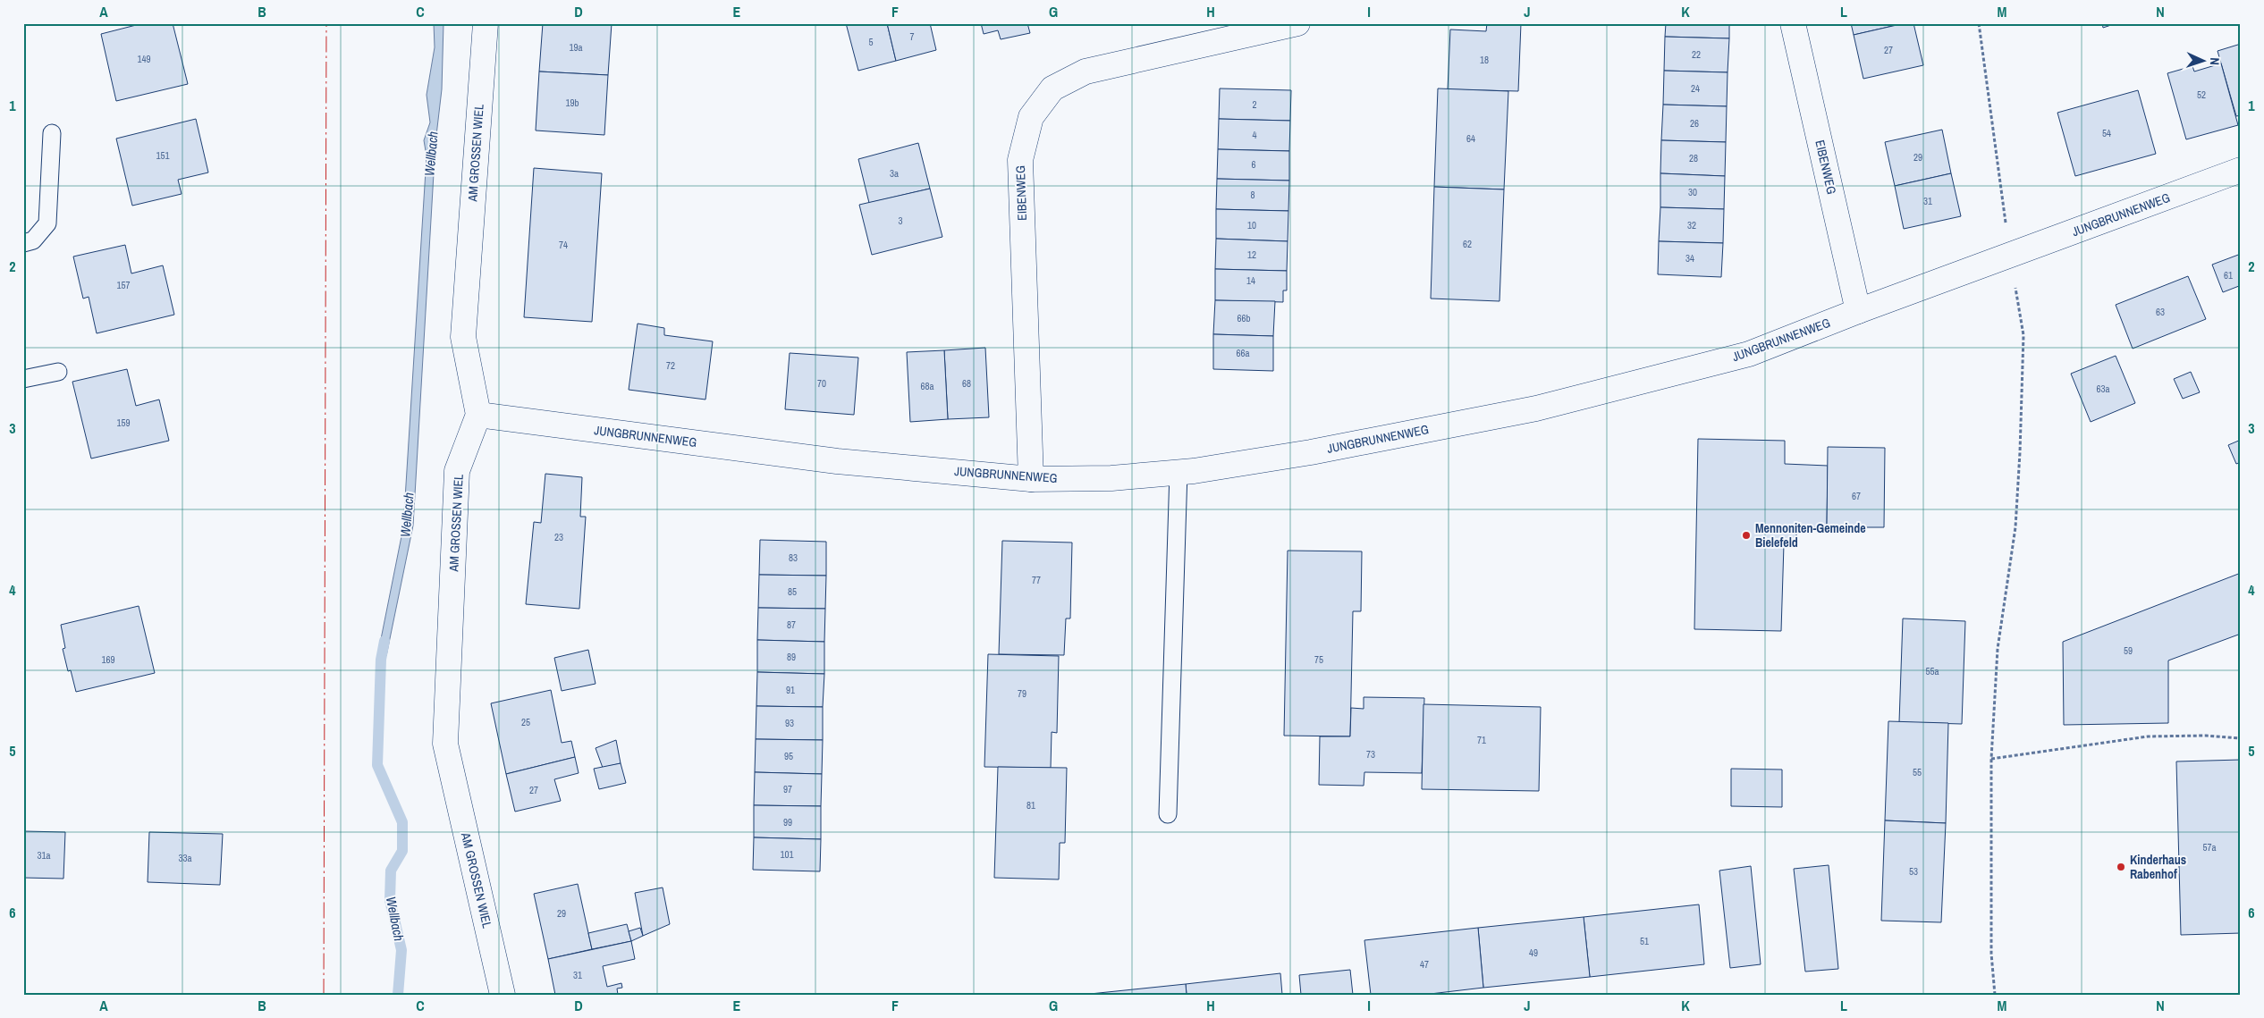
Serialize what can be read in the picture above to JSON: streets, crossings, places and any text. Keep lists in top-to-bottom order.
{
  "streets": {
    "street": ["AM GROSSEN WIEL", "EIBENWEG", "JUNGBRUNNENWEG"]
  },
  "crossings": [
    ["AM GROSSEN WIEL", "JUNGBRUNNENWEG"],
    ["EIBENWEG", "JUNGBRUNNENWEG"]
  ],
  "water": ["Wellbach"],
  "places": ["Mennoniten-Gemeinde Bielefeld", "Kinderhaus Rabenhof"],
  "house_numbers": [
    "7",
    "5",
    "19a",
    "27",
    "22",
    "149",
    "18",
    "24",
    "52",
    "19b",
    "2",
    "26",
    "54",
    "4",
    "64",
    "151",
    "29",
    "28",
    "6",
    "3a",
    "30",
    "8",
    "31",
    "3",
    "10",
    "32",
    "62",
    "74",
    "12",
    "34",
    "61",
    "14",
    "157",
    "63",
    "66b",
    "66a",
    "72",
    "70",
    "68",
    "68a",
    "63a",
    "159",
    "67",
    "23",
    "83",
    "77",
    "85",
    "87",
    "59",
    "89",
    "169",
    "75",
    "55a",
    "91",
    "79",
    "25",
    "93",
    "71",
    "73",
    "95",
    "55",
    "97",
    "27",
    "81",
    "99",
    "57a",
    "101",
    "31a",
    "33a",
    "53",
    "29",
    "51",
    "49",
    "47",
    "31"
  ],
  "north": "right",
  "grid": {
    "columns": [
      "A",
      "B",
      "C",
      "D",
      "E",
      "F",
      "G",
      "H",
      "I",
      "J",
      "K",
      "L",
      "M",
      "N"
    ],
    "rows": [
      "1",
      "2",
      "3",
      "4",
      "5",
      "6"
    ]
  }
}
